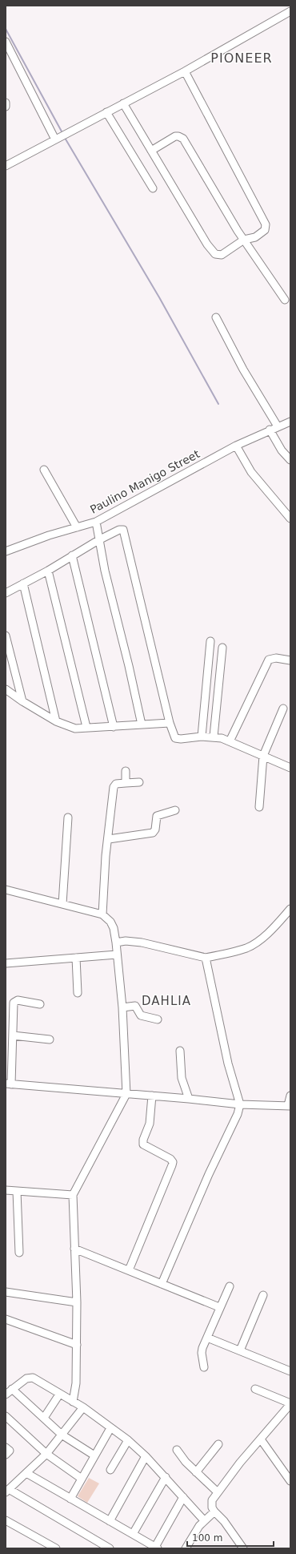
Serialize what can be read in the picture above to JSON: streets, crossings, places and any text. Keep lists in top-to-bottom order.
{
  "streets": {
    "street": ["Paulino Manigo Street"]
  },
  "districts": ["PIONEER", "DAHLIA"],
  "scale_bar": "100 m"
}
